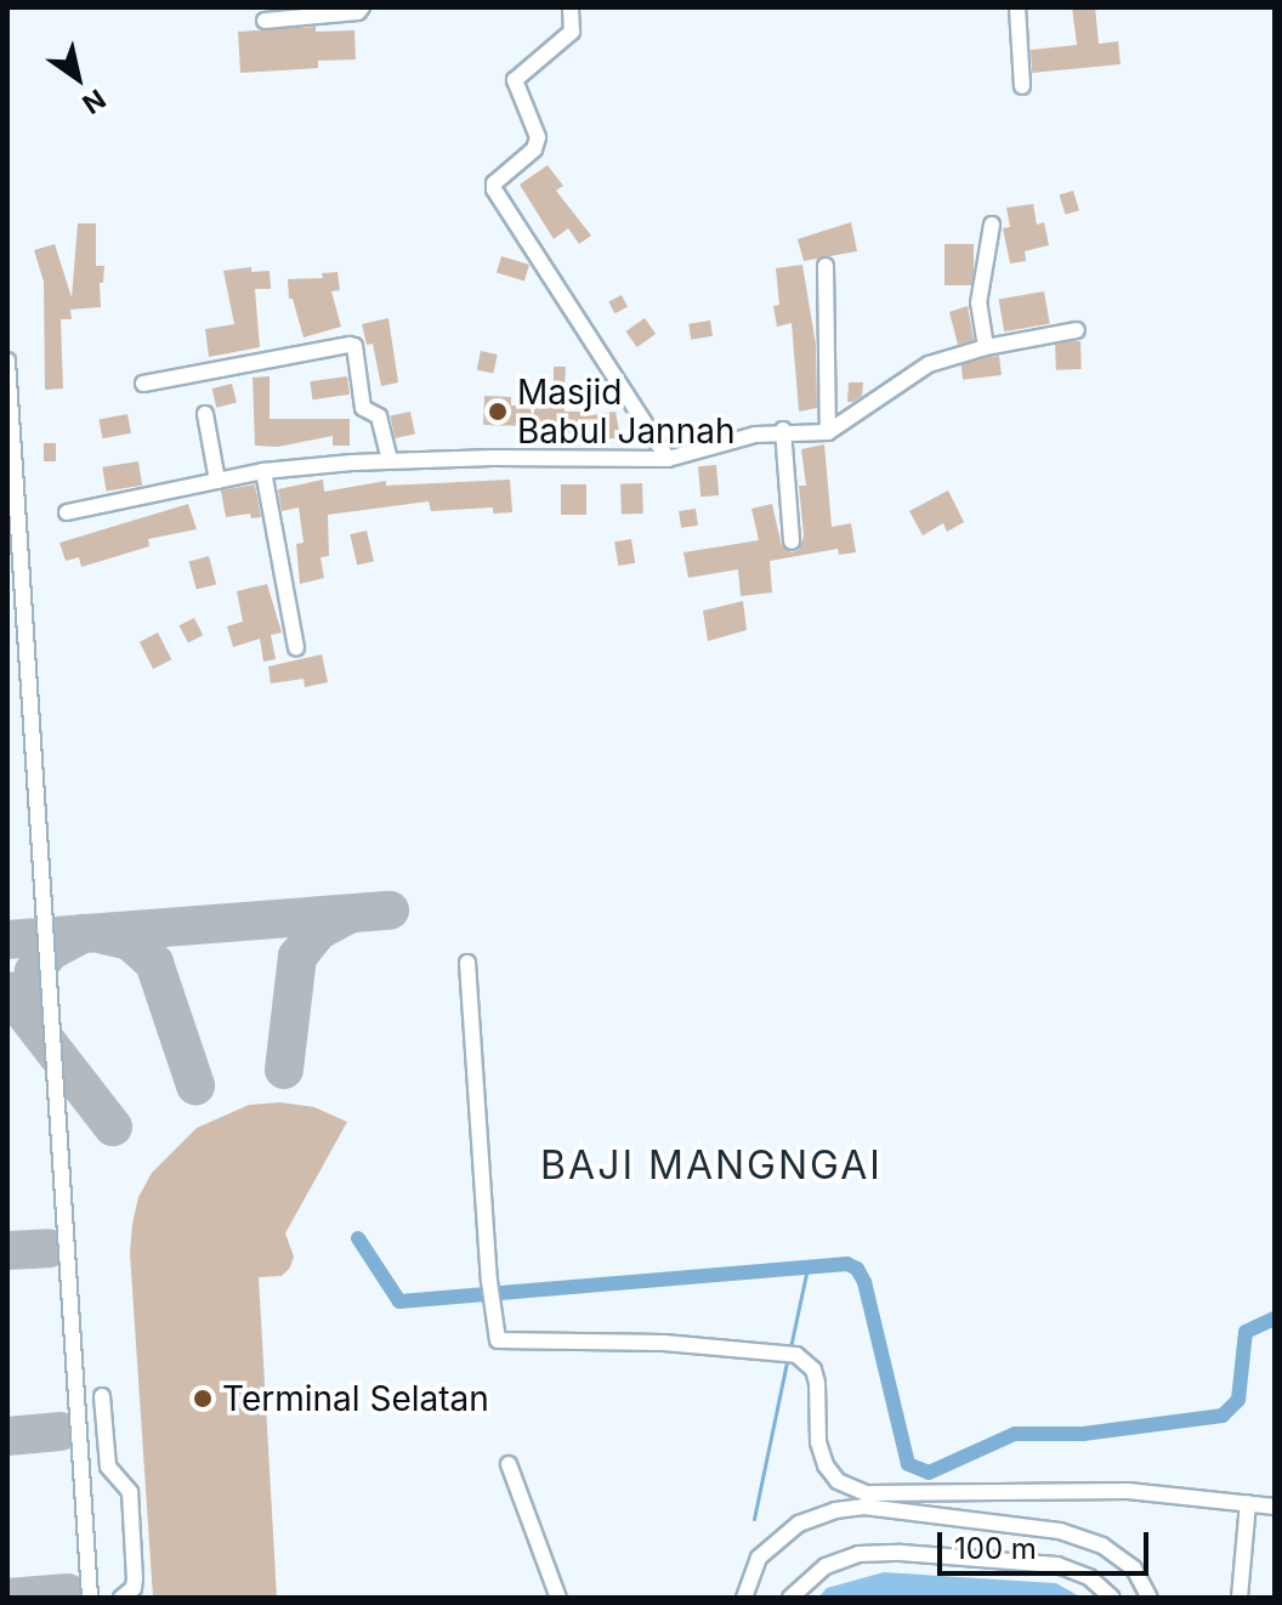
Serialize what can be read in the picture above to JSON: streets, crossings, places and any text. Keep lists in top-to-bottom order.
{
  "districts": ["BAJI MANGNGAI"],
  "places": ["Masjid Babul Jannah", "Terminal Selatan"],
  "scale_bar": "100 m",
  "north": "bottom right"
}
